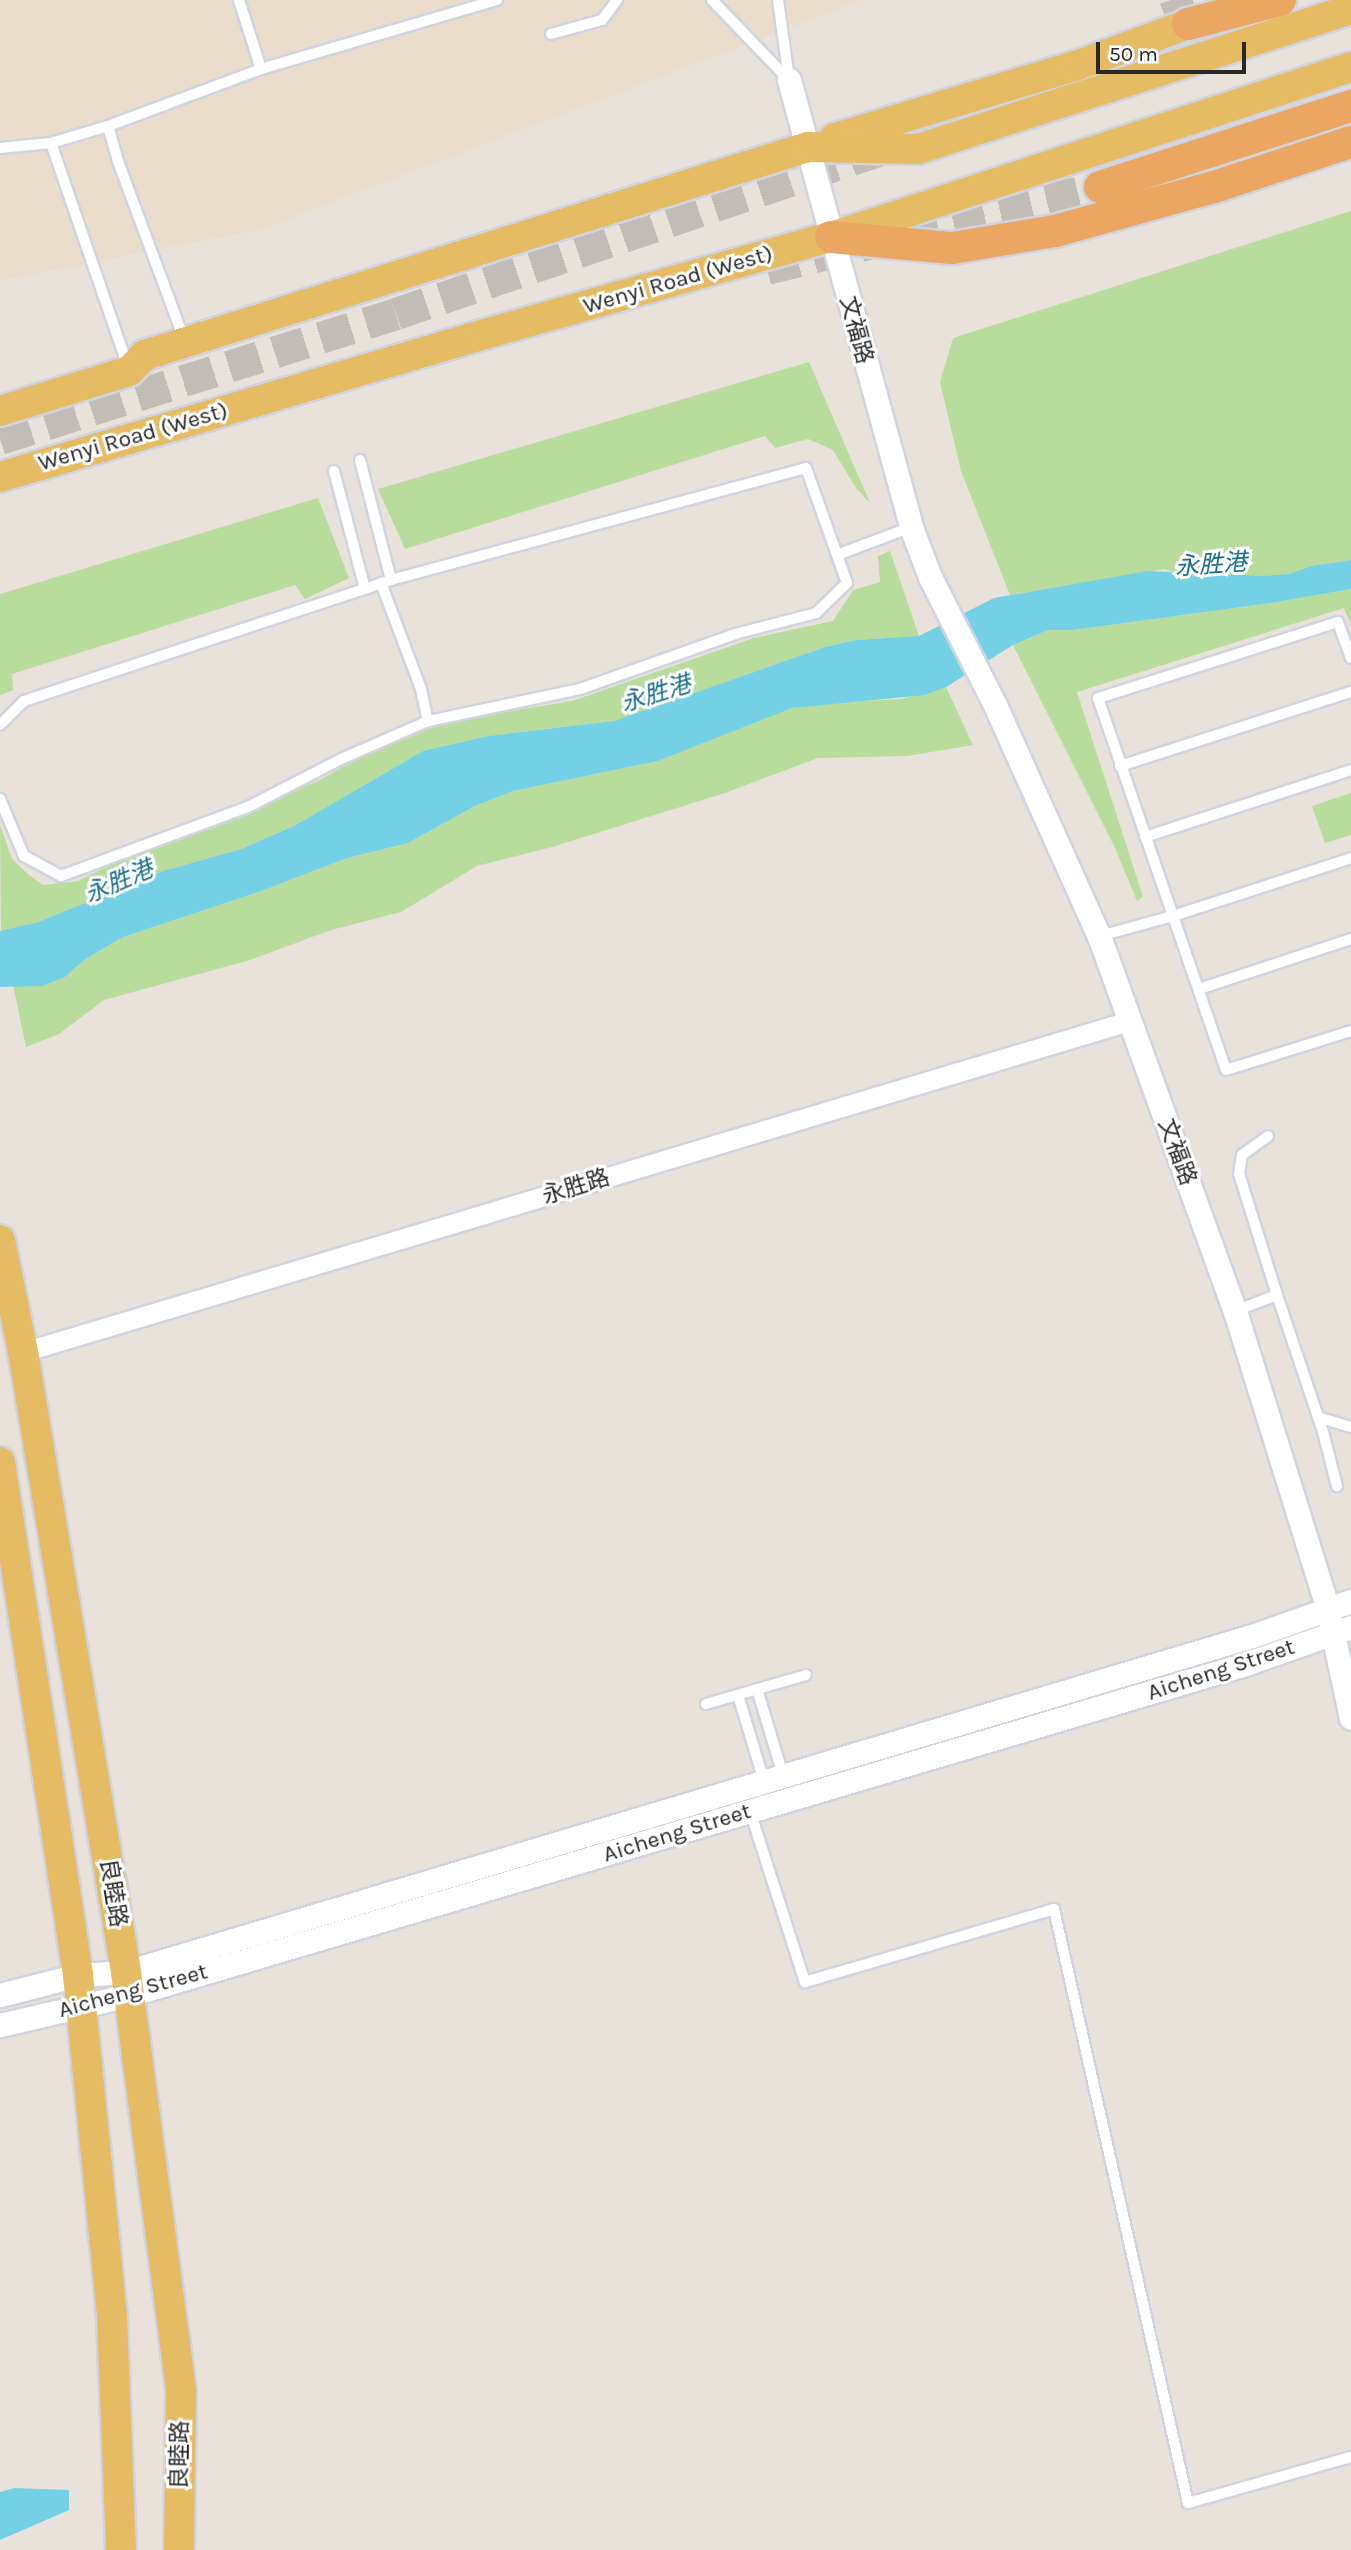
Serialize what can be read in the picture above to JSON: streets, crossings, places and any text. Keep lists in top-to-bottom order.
{
  "streets": {
    "main road": ["Wenyi Road (West)", "良睦路"],
    "street": ["文福路", "永胜路", "Aicheng Street"]
  },
  "crossings": [
    ["Wenyi Road (West)", "文福路"],
    ["文福路", "永胜路"],
    ["文福路", "Aicheng Street"],
    ["永胜路", "良睦路"],
    ["Aicheng Street", "良睦路"]
  ],
  "water": ["永胜港"],
  "scale_bar": "50 m"
}
